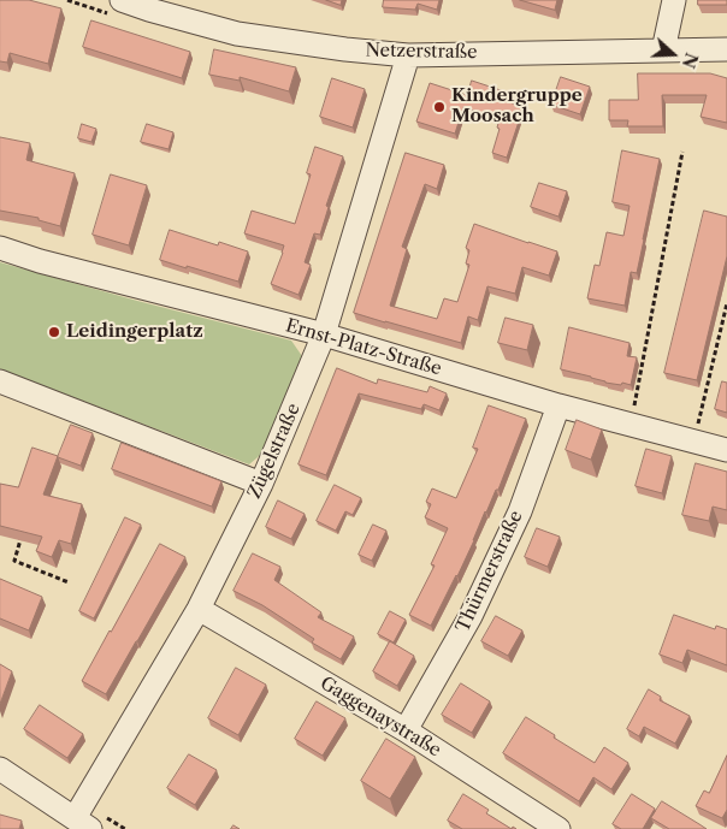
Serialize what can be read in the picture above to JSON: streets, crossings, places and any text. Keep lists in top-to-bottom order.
{
  "streets": {
    "street": [
      "Netzerstraße",
      "Ernst-Platz-Straße",
      "Zügelstraße",
      "Thürmerstraße",
      "Gaggenaystraße"
    ]
  },
  "crossings": [
    ["Netzerstraße", "Zügelstraße"],
    ["Ernst-Platz-Straße", "Zügelstraße"],
    ["Ernst-Platz-Straße", "Thürmerstraße"],
    ["Zügelstraße", "Gaggenaystraße"],
    ["Thürmerstraße", "Gaggenaystraße"]
  ],
  "places": ["Kindergruppe Moosach", "Leidingerplatz"],
  "north": "right"
}
